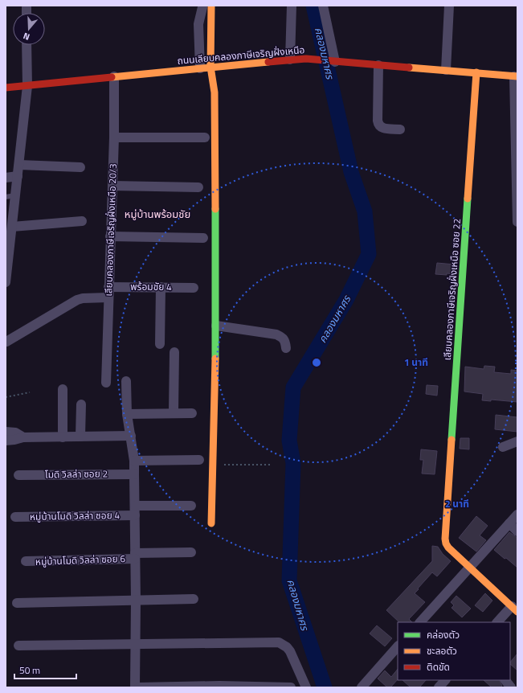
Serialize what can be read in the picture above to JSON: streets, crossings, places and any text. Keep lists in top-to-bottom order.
{
  "streets": {
    "street": [
      "ถนนเลียบคลองภาษีเจริญฝั่งเหนือ",
      "เลียบคลองภาษีเจริญฝั่งเหนือ 20/3",
      "พร้อมชัย 4",
      "เลียบคลองภาษีเจริญฝั่งเหนือ ซอย 22",
      "โมดิ วิลล่า ซอย 2",
      "หมู่บ้านโมดิ วิลล่า ซอย 4",
      "หมู่บ้านโมดิ วิลล่า ซอย 6"
    ]
  },
  "crossings": [
    ["ถนนเลียบคลองภาษีเจริญฝั่งเหนือ", "เลียบคลองภาษีเจริญฝั่งเหนือ 20/3"],
    ["ถนนเลียบคลองภาษีเจริญฝั่งเหนือ", "เลียบคลองภาษีเจริญฝั่งเหนือ ซอย 22"],
    ["เลียบคลองภาษีเจริญฝั่งเหนือ 20/3", "พร้อมชัย 4"]
  ],
  "districts": ["หมู่บ้านพร้อมชัย"],
  "water": ["คลองมหาศร"],
  "legend": ["คล่องตัว", "ชะลอตัว", "ติดขัด"],
  "scale_bar": "50 m",
  "north": "bottom",
  "rings": ["1 นาที", "2 นาที"]
}
